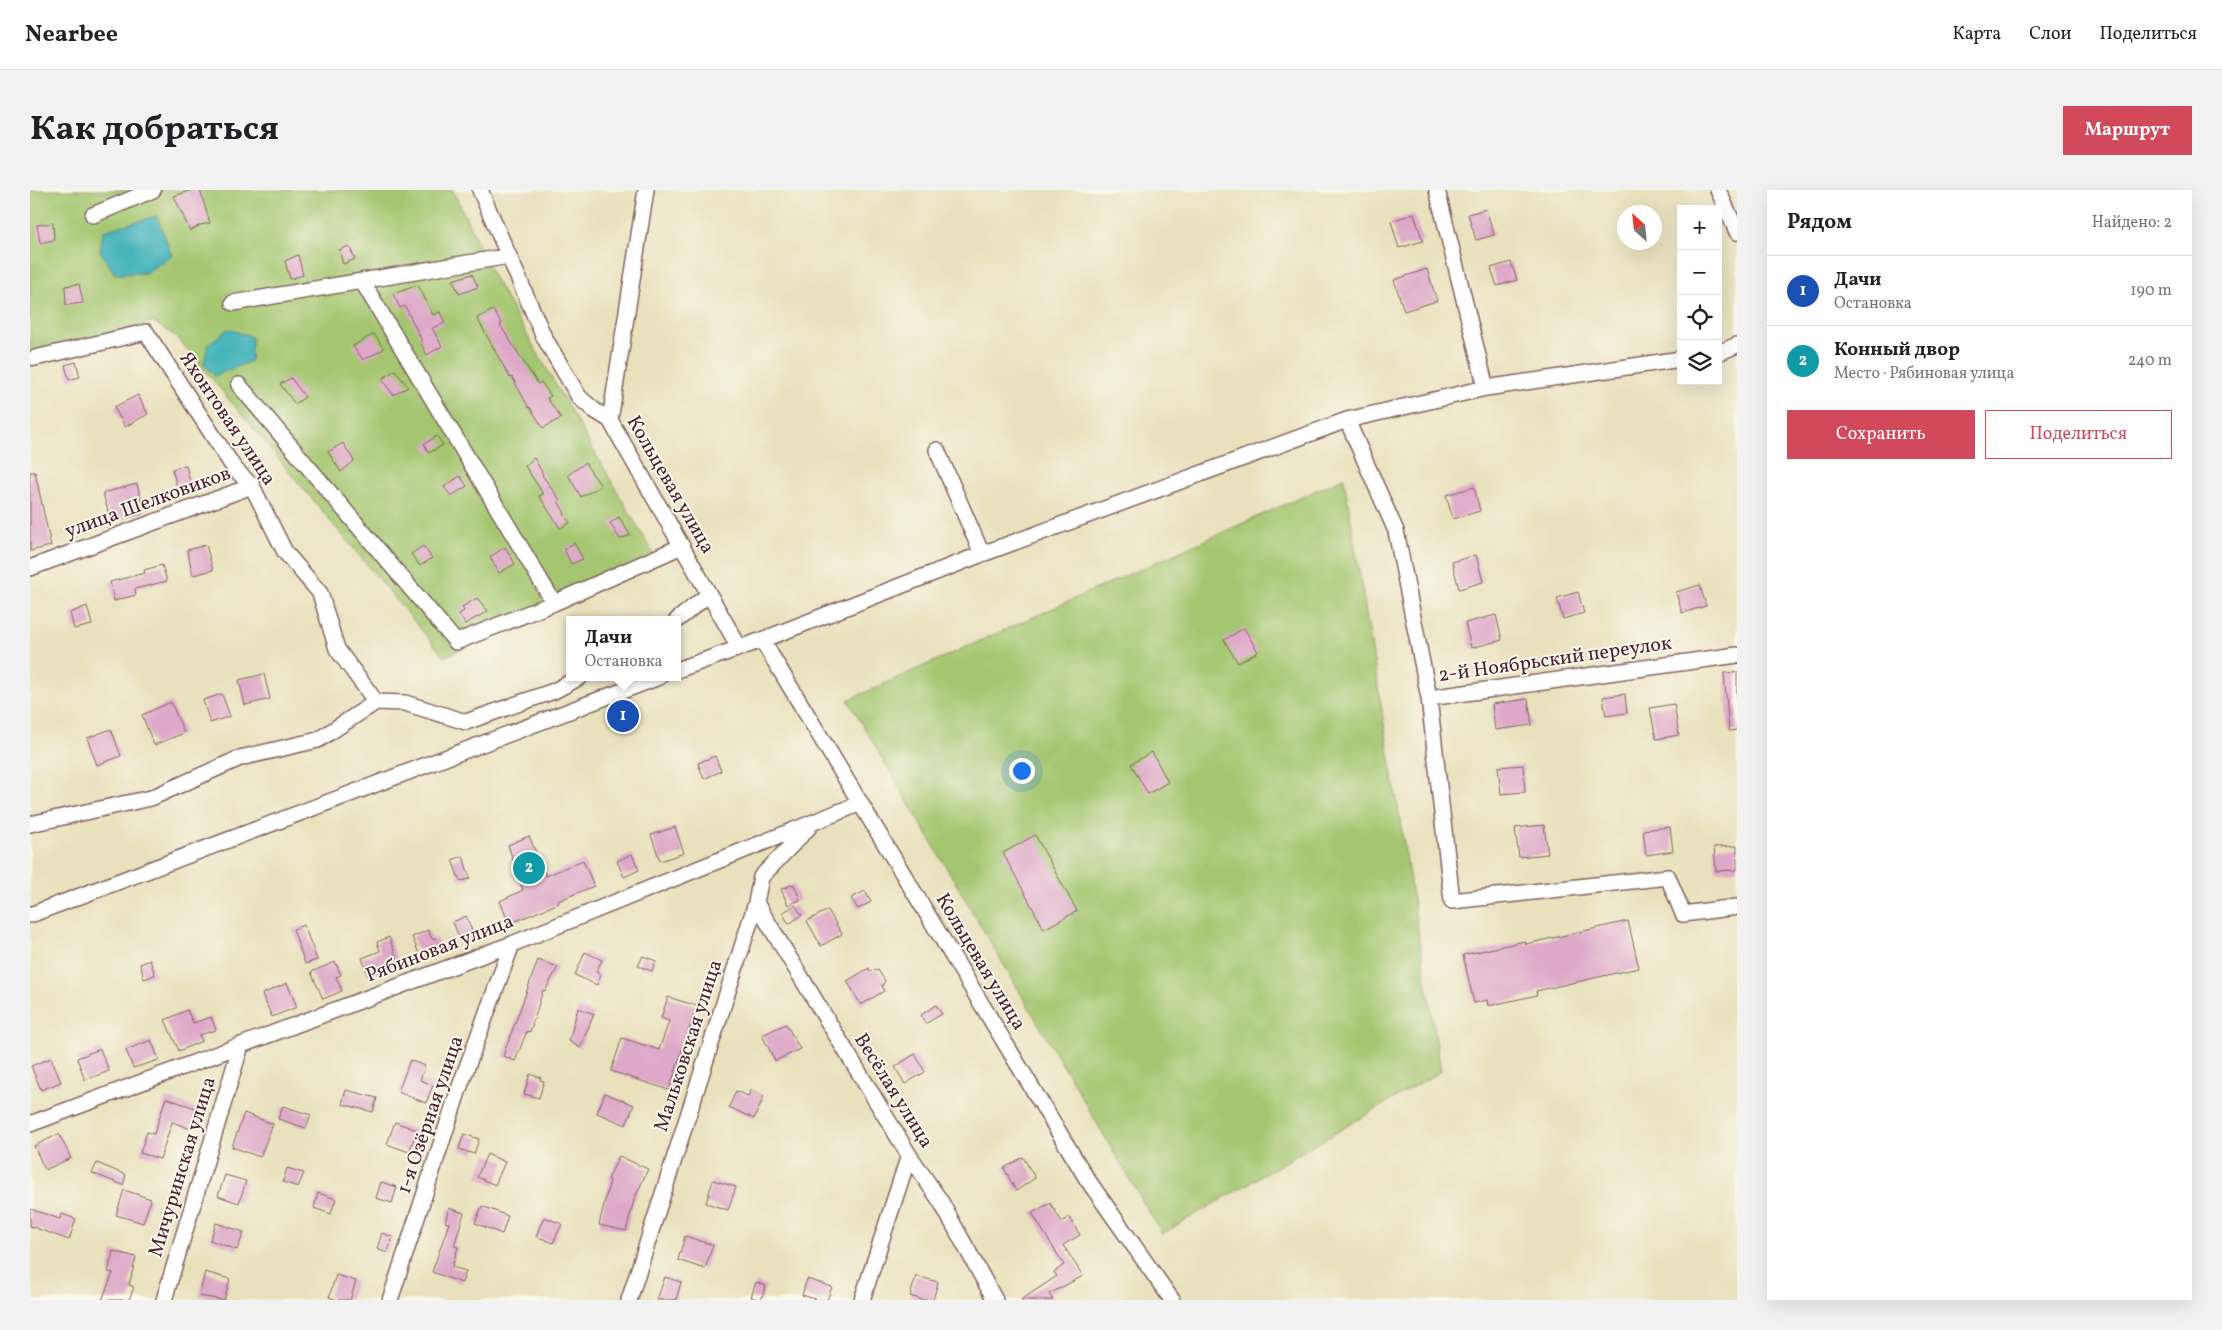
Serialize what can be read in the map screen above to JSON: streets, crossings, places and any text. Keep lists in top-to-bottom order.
{
  "streets": {
    "street": [
      "Яхонтовая улица",
      "Кольцевая улица",
      "улица Шелковиков",
      "2-й Ноябрьский переулок",
      "Рябиновая улица",
      "Мальковская улица",
      "Весёлая улица",
      "1-я Озёрная улица",
      "Мичуринская улица"
    ]
  },
  "crossings": [
    ["Яхонтовая улица", "улица Шелковиков"],
    ["Кольцевая улица", "Рябиновая улица"],
    ["Рябиновая улица", "Мальковская улица"],
    ["Рябиновая улица", "1-я Озёрная улица"],
    ["Рябиновая улица", "Мичуринская улица"],
    ["Мальковская улица", "Весёлая улица"]
  ],
  "north": "top left",
  "page": {
    "header": "Nearbee",
    "nav": ["Карта", "Слои", "Поделиться"],
    "title": "Как добраться",
    "buttons": [
      "Маршрут",
      ["Сохранить", "Поделиться"]
    ],
    "heading": ["Рядом", "Найдено: 2"],
    "map_buttons": ["+", "−"],
    "list": [
      {
        "mark": "1",
        "name": "Дачи",
        "note": "Остановка",
        "value": "190 m"
      },
      {
        "mark": "2",
        "name": "Конный двор",
        "note": "Место · Рябиновая улица",
        "value": "240 m"
      }
    ],
    "popup": ["Дачи", "Остановка"],
    "pins": ["1", "2"]
  }
}
